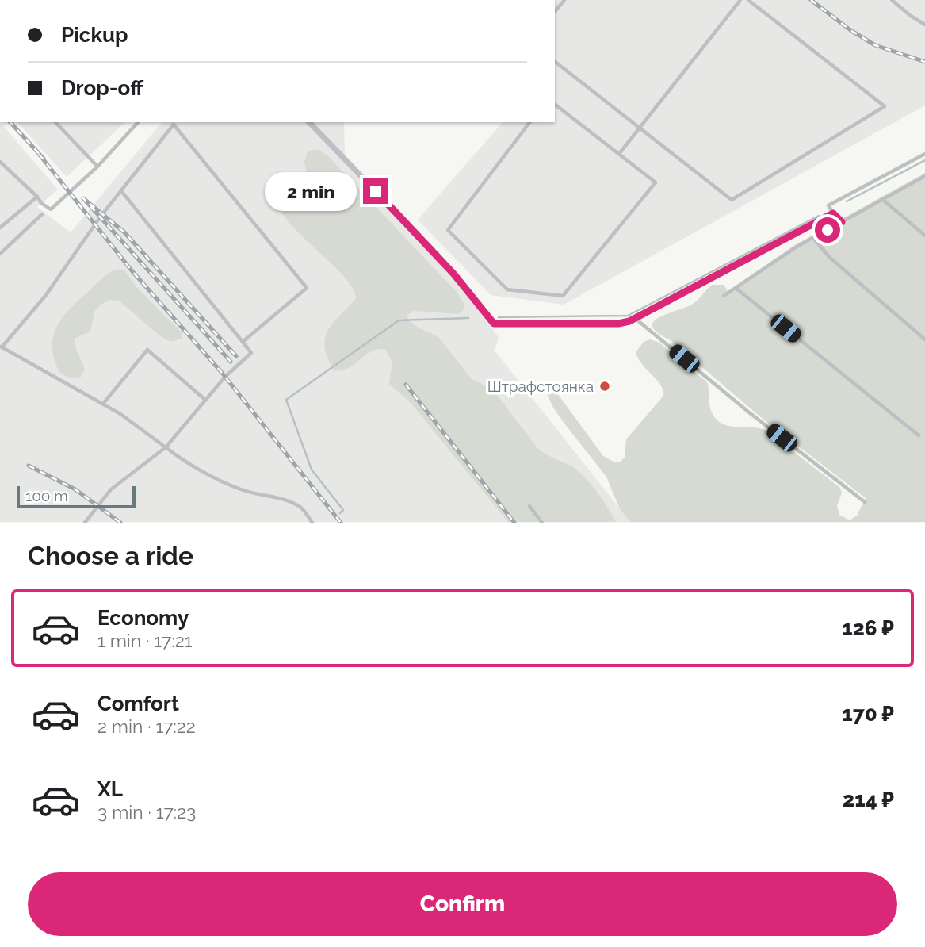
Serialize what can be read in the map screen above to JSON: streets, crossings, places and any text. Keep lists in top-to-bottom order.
{
  "places": ["Штрафстоянка"],
  "scale_bar": "100 m",
  "page": {
    "banner": ["Pickup", "Drop-off"],
    "bubble": "2 min",
    "scale": "100 m",
    "heading": "Choose a ride",
    "list": [
      {
        "name": "Economy",
        "note": "1 min · 17:21",
        "value": "126 ₽"
      },
      {
        "name": "Comfort",
        "note": "2 min · 17:22",
        "value": "170 ₽"
      },
      {
        "name": "XL",
        "note": "3 min · 17:23",
        "value": "214 ₽"
      }
    ],
    "buttons": "Confirm"
  }
}
